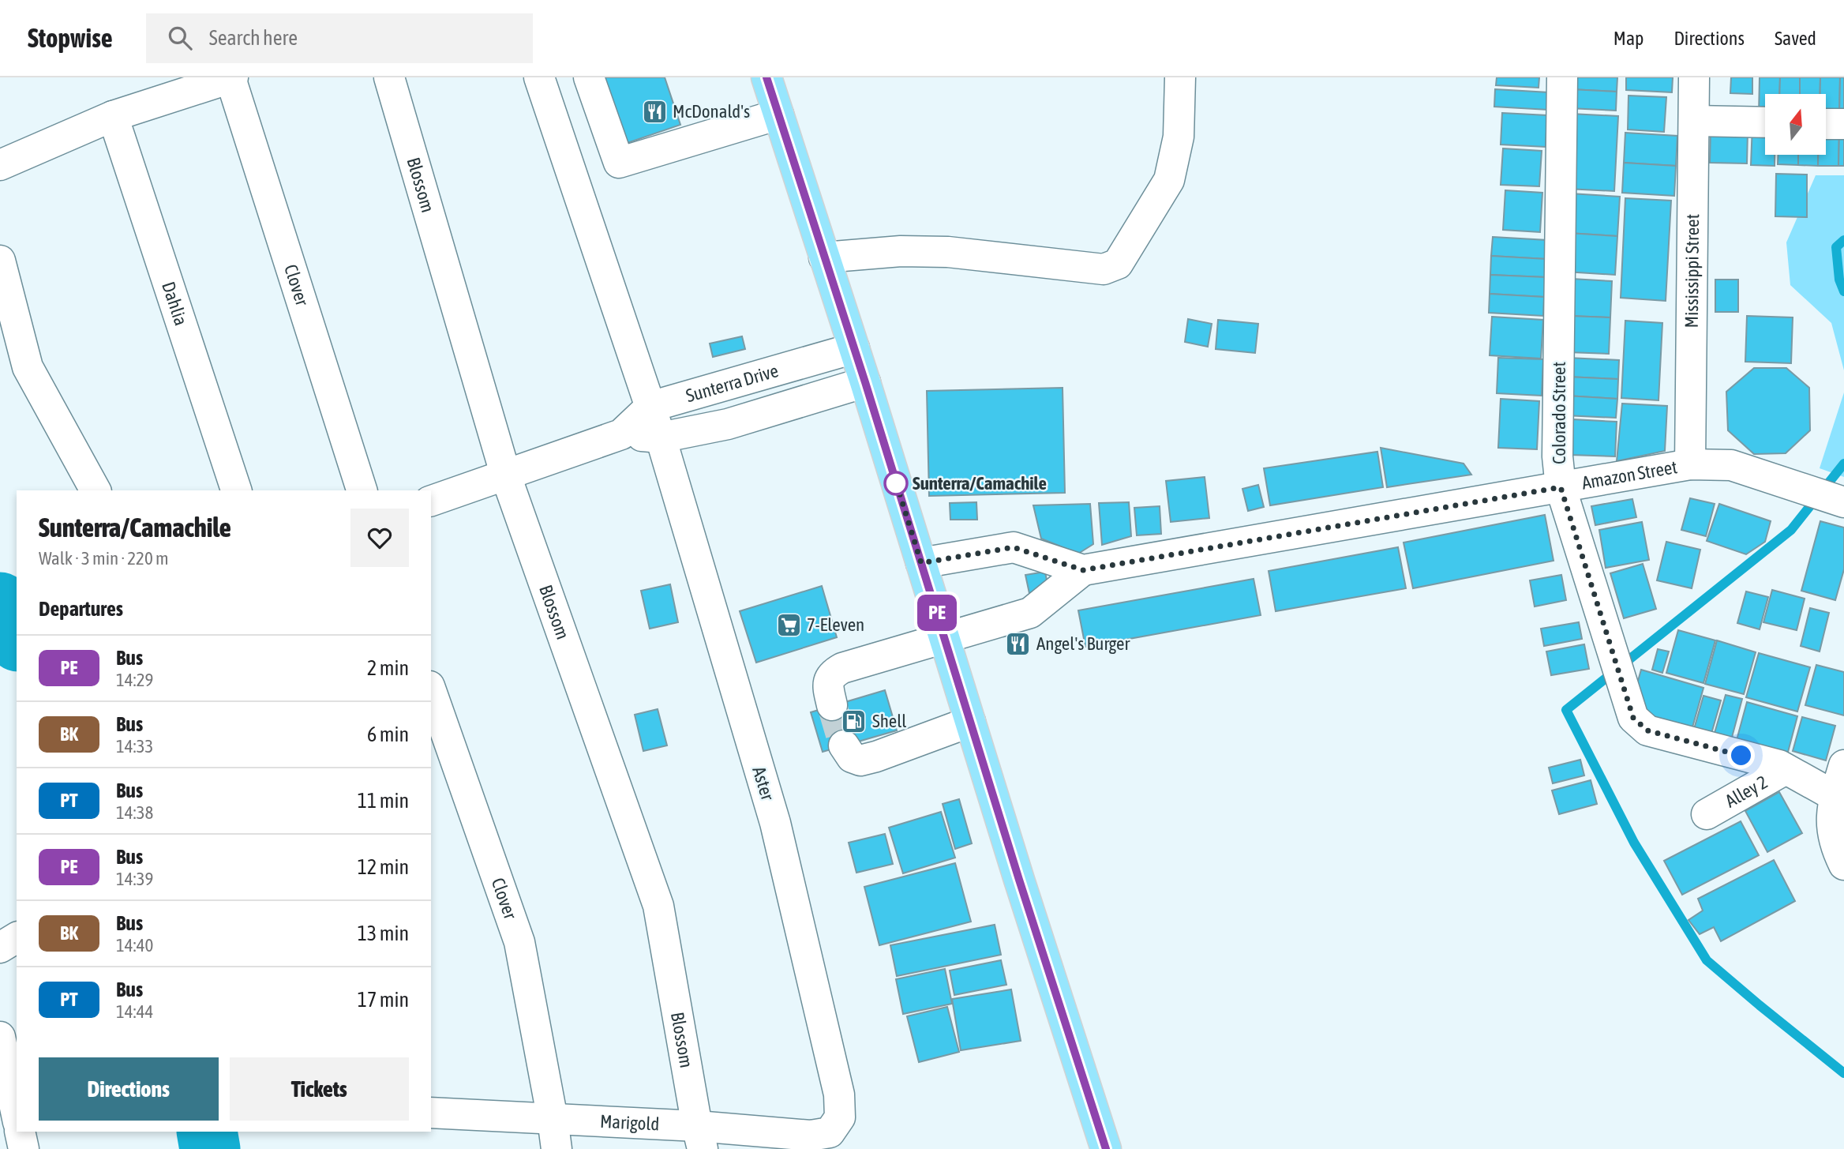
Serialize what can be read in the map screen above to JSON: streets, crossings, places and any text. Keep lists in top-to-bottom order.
{
  "streets": {
    "street": [
      "Blossom",
      "Mississippi Street",
      "Clover",
      "Dahlia",
      "Sunterra Drive",
      "Colorado Street",
      "Amazon Street",
      "Aster",
      "Alley 2",
      "Marigold"
    ]
  },
  "crossings": [
    ["Blossom", "Sunterra Drive"],
    ["Blossom", "Marigold"],
    ["Mississippi Street", "Amazon Street"],
    ["Clover", "Marigold"],
    ["Sunterra Drive", "Aster"],
    ["Colorado Street", "Amazon Street"],
    ["Colorado Street", "Alley 2"],
    ["Aster", "Marigold"]
  ],
  "places": {
    "restaurant": ["McDonald's", "Angel's Burger"],
    "other": ["Sunterra/Camachile"],
    "supermarket": ["7-Eleven"],
    "fuel station": ["Shell"]
  },
  "lines": ["bus line PE"],
  "north": "top",
  "page": {
    "header": "Stopwise",
    "search": "Search here",
    "nav": ["Map", "Directions", "Saved"],
    "on_map": "PE",
    "heading": [
      ["Sunterra/Camachile", "Walk · 3 min · 220 m"],
      "Departures"
    ],
    "list": [
      {
        "mark": "PE",
        "name": "Bus",
        "note": "14:29",
        "value": "2 min"
      },
      {
        "mark": "BK",
        "name": "Bus",
        "note": "14:33",
        "value": "6 min"
      },
      {
        "mark": "PT",
        "name": "Bus",
        "note": "14:38",
        "value": "11 min"
      },
      {
        "mark": "PE",
        "name": "Bus",
        "note": "14:39",
        "value": "12 min"
      },
      {
        "mark": "BK",
        "name": "Bus",
        "note": "14:40",
        "value": "13 min"
      },
      {
        "mark": "PT",
        "name": "Bus",
        "note": "14:44",
        "value": "17 min"
      }
    ],
    "buttons": ["Directions", "Tickets"]
  }
}
